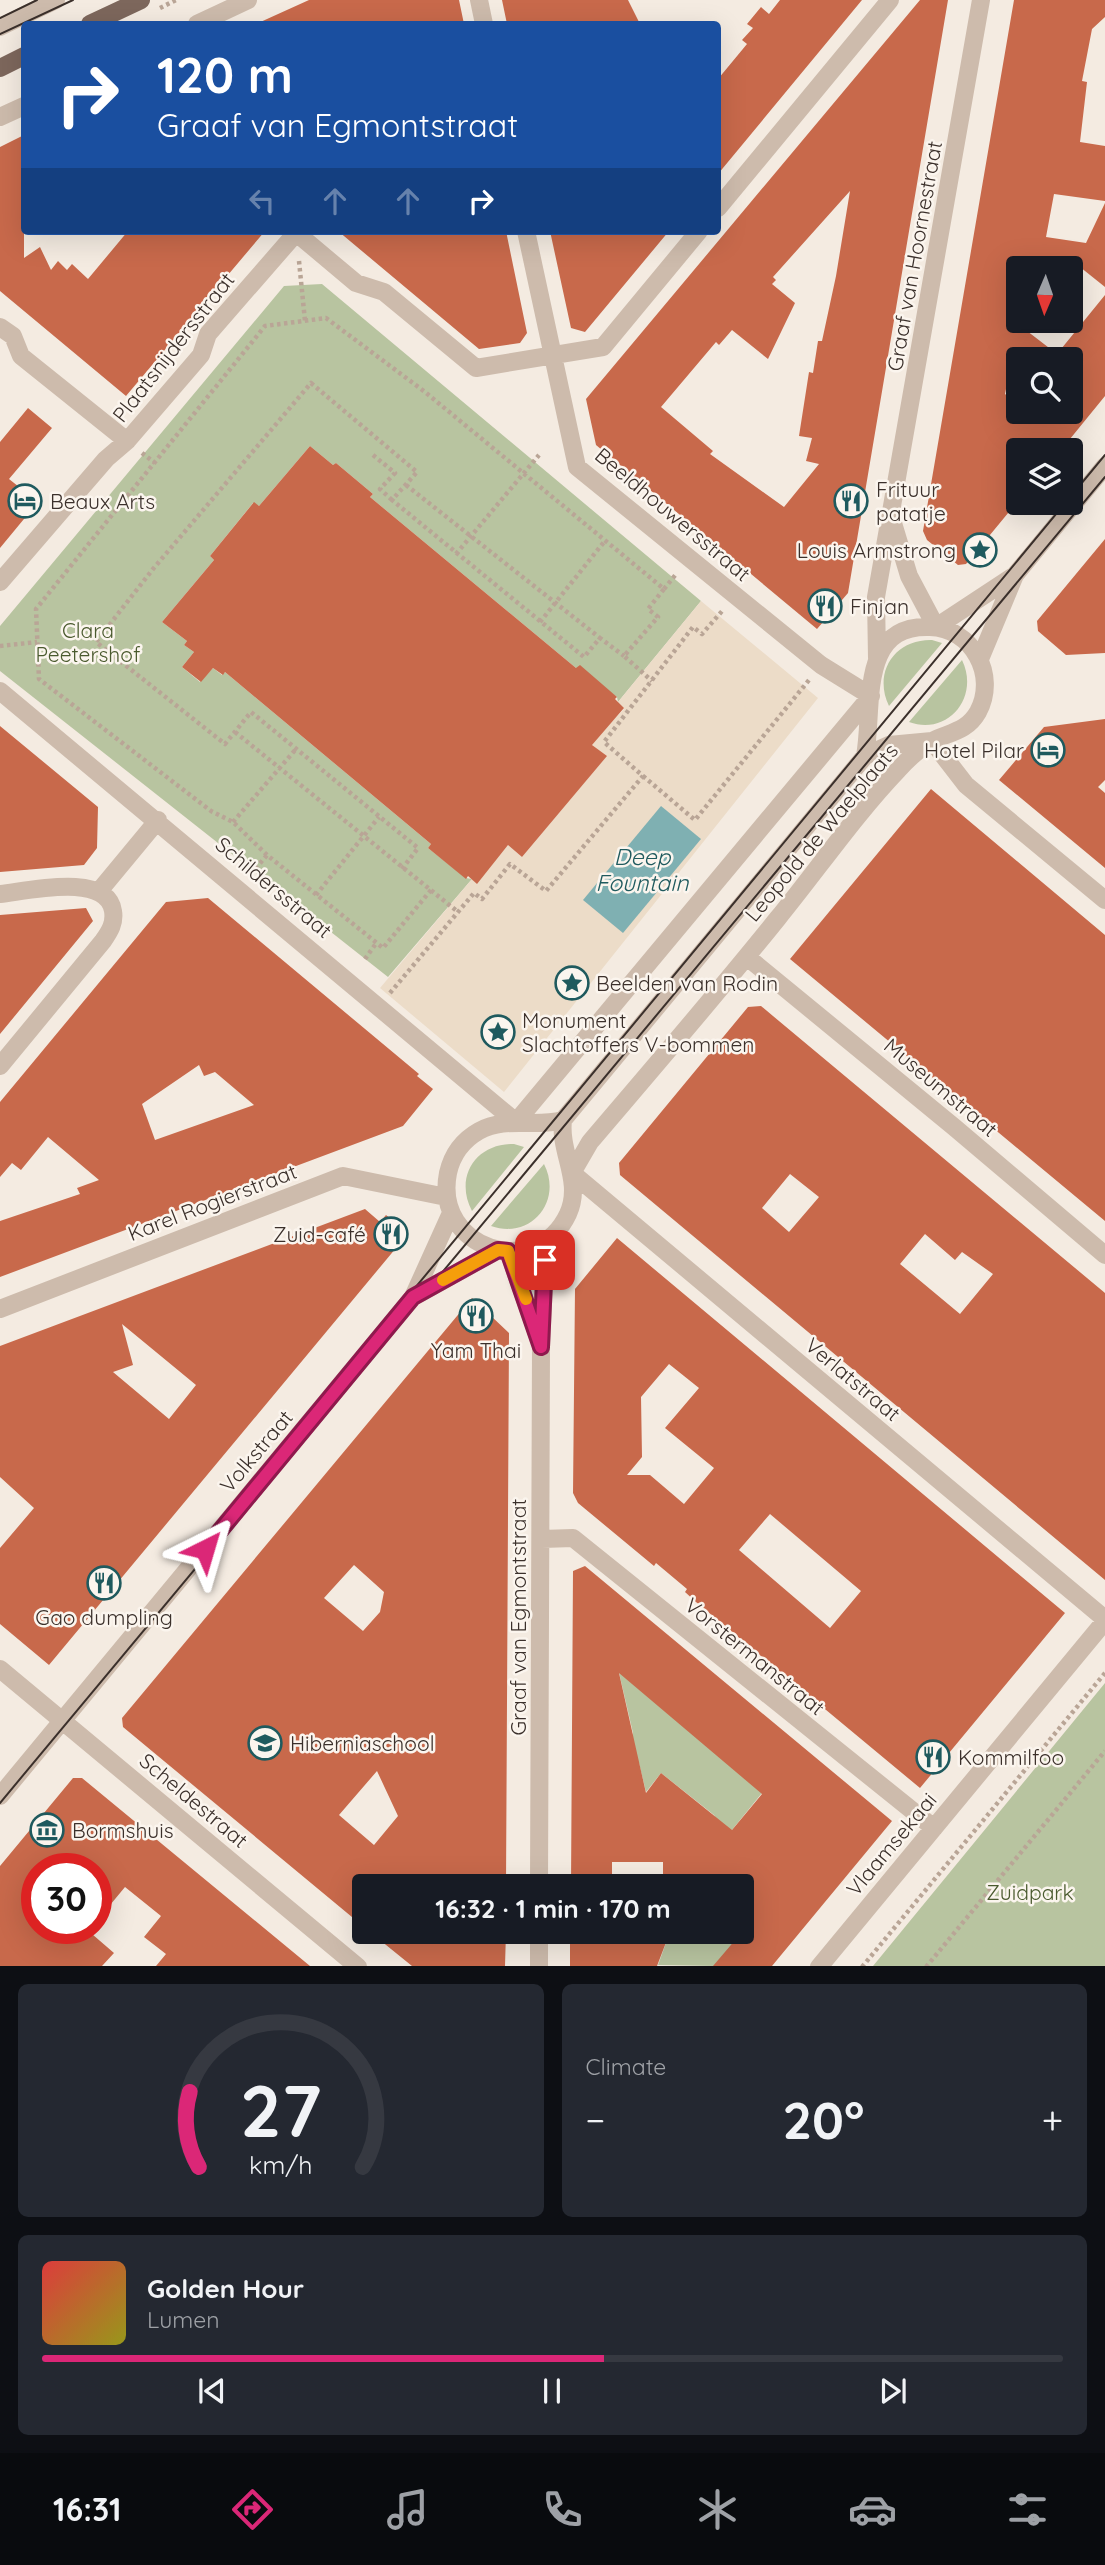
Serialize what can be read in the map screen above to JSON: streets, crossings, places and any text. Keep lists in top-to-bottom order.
{
  "streets": {
    "street": [
      "Graaf van Hoornestraat",
      "Plaatsnijdersstraat",
      "Beeldhouwersstraat",
      "Leopold de Waelplaats",
      "Schildersstraat",
      "Museumstraat",
      "Karel Rogierstraat",
      "Verlatstraat",
      "Volkstraat",
      "Graaf van Egmontstraat",
      "Vorstermanstraat",
      "Scheldestraat",
      "Vlaamsekaai"
    ]
  },
  "crossings": [
    ["Leopold de Waelplaats", "Schildersstraat"],
    ["Leopold de Waelplaats", "Museumstraat"],
    ["Leopold de Waelplaats", "Karel Rogierstraat"],
    ["Leopold de Waelplaats", "Verlatstraat"],
    ["Leopold de Waelplaats", "Volkstraat"],
    ["Leopold de Waelplaats", "Graaf van Egmontstraat"],
    ["Schildersstraat", "Karel Rogierstraat"],
    ["Schildersstraat", "Verlatstraat"],
    ["Schildersstraat", "Volkstraat"],
    ["Schildersstraat", "Graaf van Egmontstraat"],
    ["Karel Rogierstraat", "Verlatstraat"],
    ["Karel Rogierstraat", "Volkstraat"],
    ["Karel Rogierstraat", "Graaf van Egmontstraat"],
    ["Verlatstraat", "Volkstraat"],
    ["Verlatstraat", "Graaf van Egmontstraat"],
    ["Verlatstraat", "Vlaamsekaai"],
    ["Volkstraat", "Graaf van Egmontstraat"],
    ["Volkstraat", "Scheldestraat"],
    ["Graaf van Egmontstraat", "Vorstermanstraat"],
    ["Vorstermanstraat", "Vlaamsekaai"]
  ],
  "water": ["Deep Fountain"],
  "parks": ["Clara Peetershof", "Zuidpark"],
  "places": {
    "hotel": ["Beaux Arts", "Hotel Pilar"],
    "restaurant": [
      "Frituur patatje",
      "Finjan",
      "Zuid-café",
      "Yam Thai",
      "Gao dumpling",
      "Kommilfoo"
    ],
    "place": ["Louis Armstrong", "Beelden van Rodin", "Monument Slachtoffers V-bommen"],
    "school or university": ["Hiberniaschool"],
    "museum": ["Bormshuis"]
  },
  "north": "bottom",
  "page": {
    "turn": ["120 m", "Graaf van Egmontstraat"],
    "limit": "30",
    "trip": "16:32 · 1 min · 170 m",
    "tile": "Climate",
    "heat": ["−", "20°", "+"],
    "song": ["Golden Hour", "Lumen"],
    "tabs": "16:31",
    "gauge": ["27", "km/h"]
  }
}
